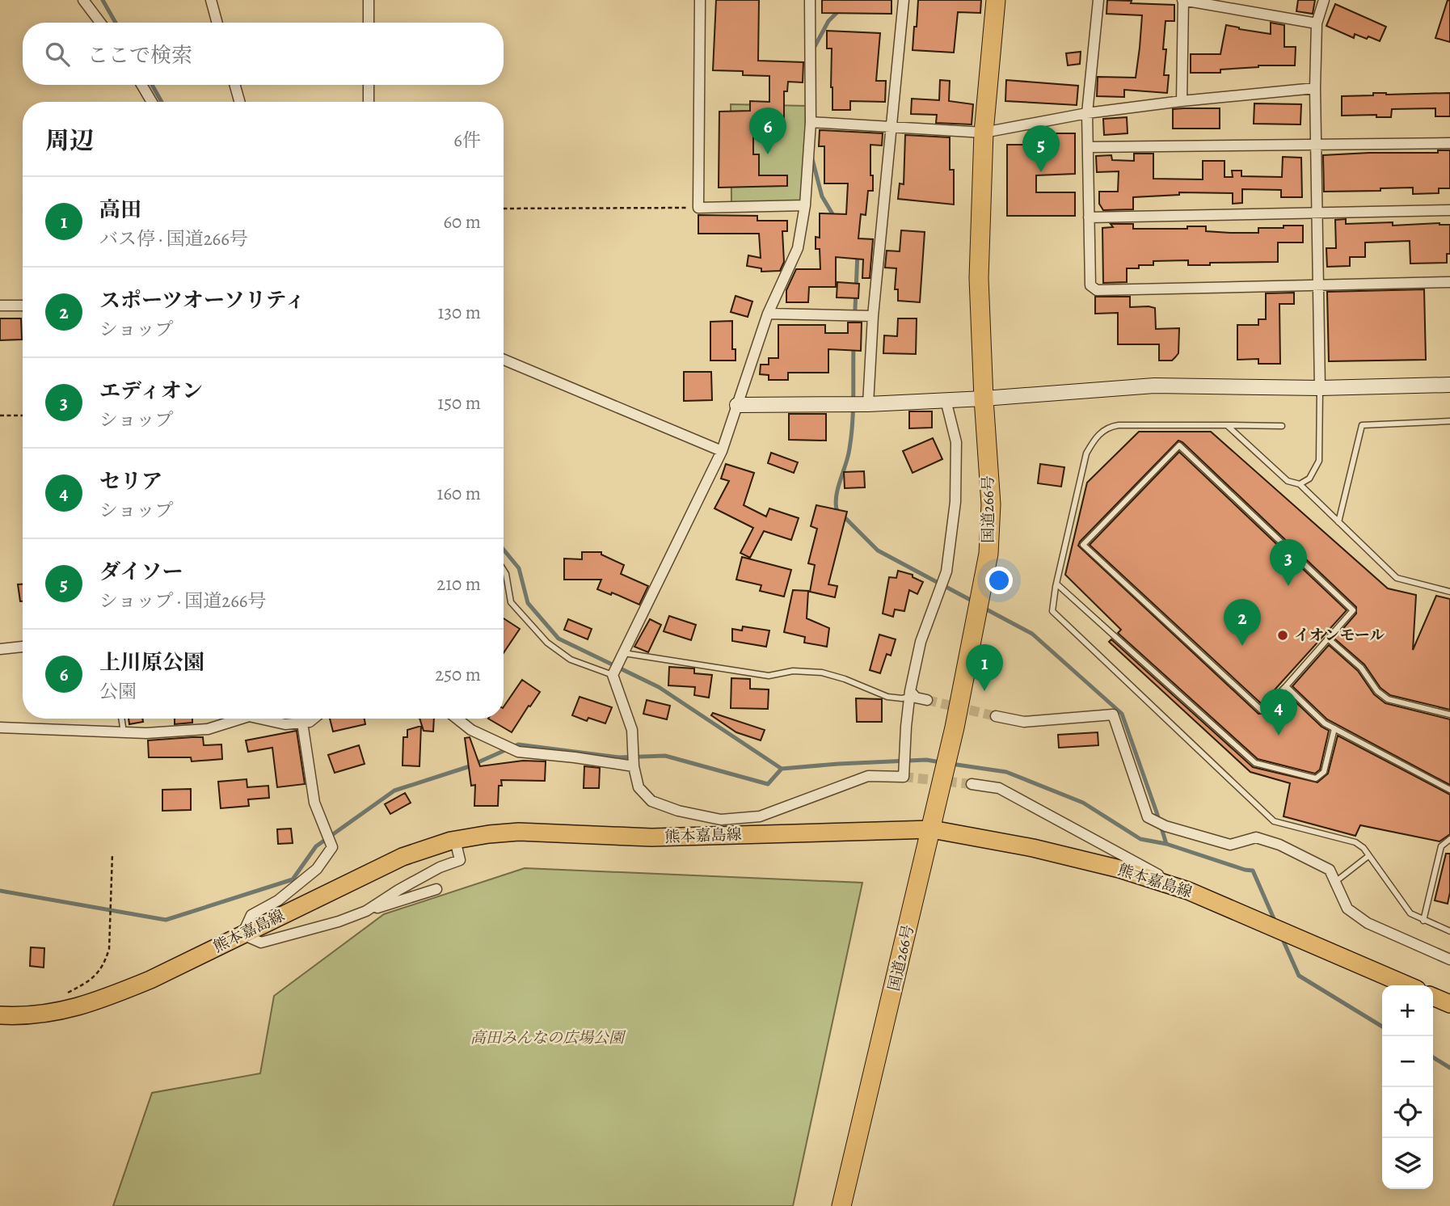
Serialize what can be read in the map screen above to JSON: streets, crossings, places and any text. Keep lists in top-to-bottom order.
{
  "streets": {
    "highway": ["国道266号"],
    "main road": ["熊本嘉島線"]
  },
  "crossings": [
    ["国道266号", "熊本嘉島線"]
  ],
  "parks": ["高田みんなの広場公園"],
  "places": ["イオンモール"],
  "page": {
    "search": "ここで検索",
    "heading": ["周辺", "6件"],
    "pins": [
      "6",
      "5",
      "3",
      "2",
      "1",
      "4"
    ],
    "list": [
      {
        "mark": "1",
        "name": "高田",
        "note": "バス停 · 国道266号",
        "value": "60 m"
      },
      {
        "mark": "2",
        "name": "スポーツオーソリティ",
        "note": "ショップ",
        "value": "130 m"
      },
      {
        "mark": "3",
        "name": "エディオン",
        "note": "ショップ",
        "value": "150 m"
      },
      {
        "mark": "4",
        "name": "セリア",
        "note": "ショップ",
        "value": "160 m"
      },
      {
        "mark": "5",
        "name": "ダイソー",
        "note": "ショップ · 国道266号",
        "value": "210 m"
      },
      {
        "mark": "6",
        "name": "上川原公園",
        "note": "公園",
        "value": "250 m"
      }
    ],
    "map_buttons": ["+", "−"]
  }
}
